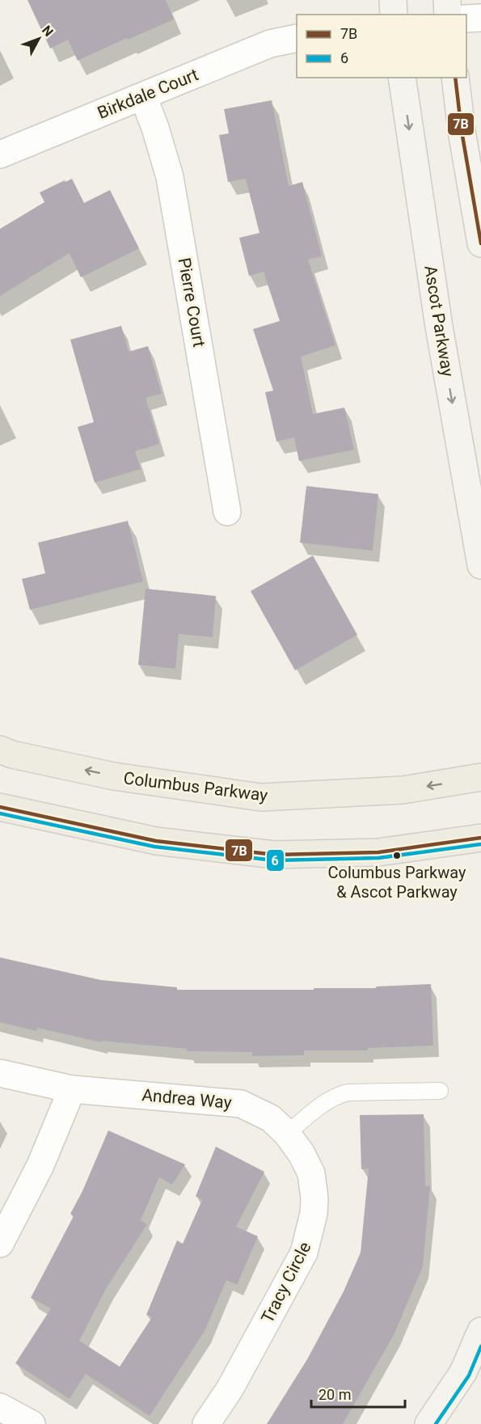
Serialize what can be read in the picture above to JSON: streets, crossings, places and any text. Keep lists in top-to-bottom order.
{
  "streets": {
    "main road": ["Ascot Parkway", "Columbus Parkway"],
    "street": [
      "Birkdale Court",
      "Pierre Court",
      "Andrea Way",
      "Tracy Circle"
    ]
  },
  "crossings": [
    ["Birkdale Court", "Pierre Court"],
    ["Andrea Way", "Tracy Circle"]
  ],
  "places": ["Columbus Parkway & Ascot Parkway"],
  "lines": ["transit line 7B", "transit line 6"],
  "legend": ["7B", "6"],
  "scale_bar": "20 m",
  "north": "top right"
}
